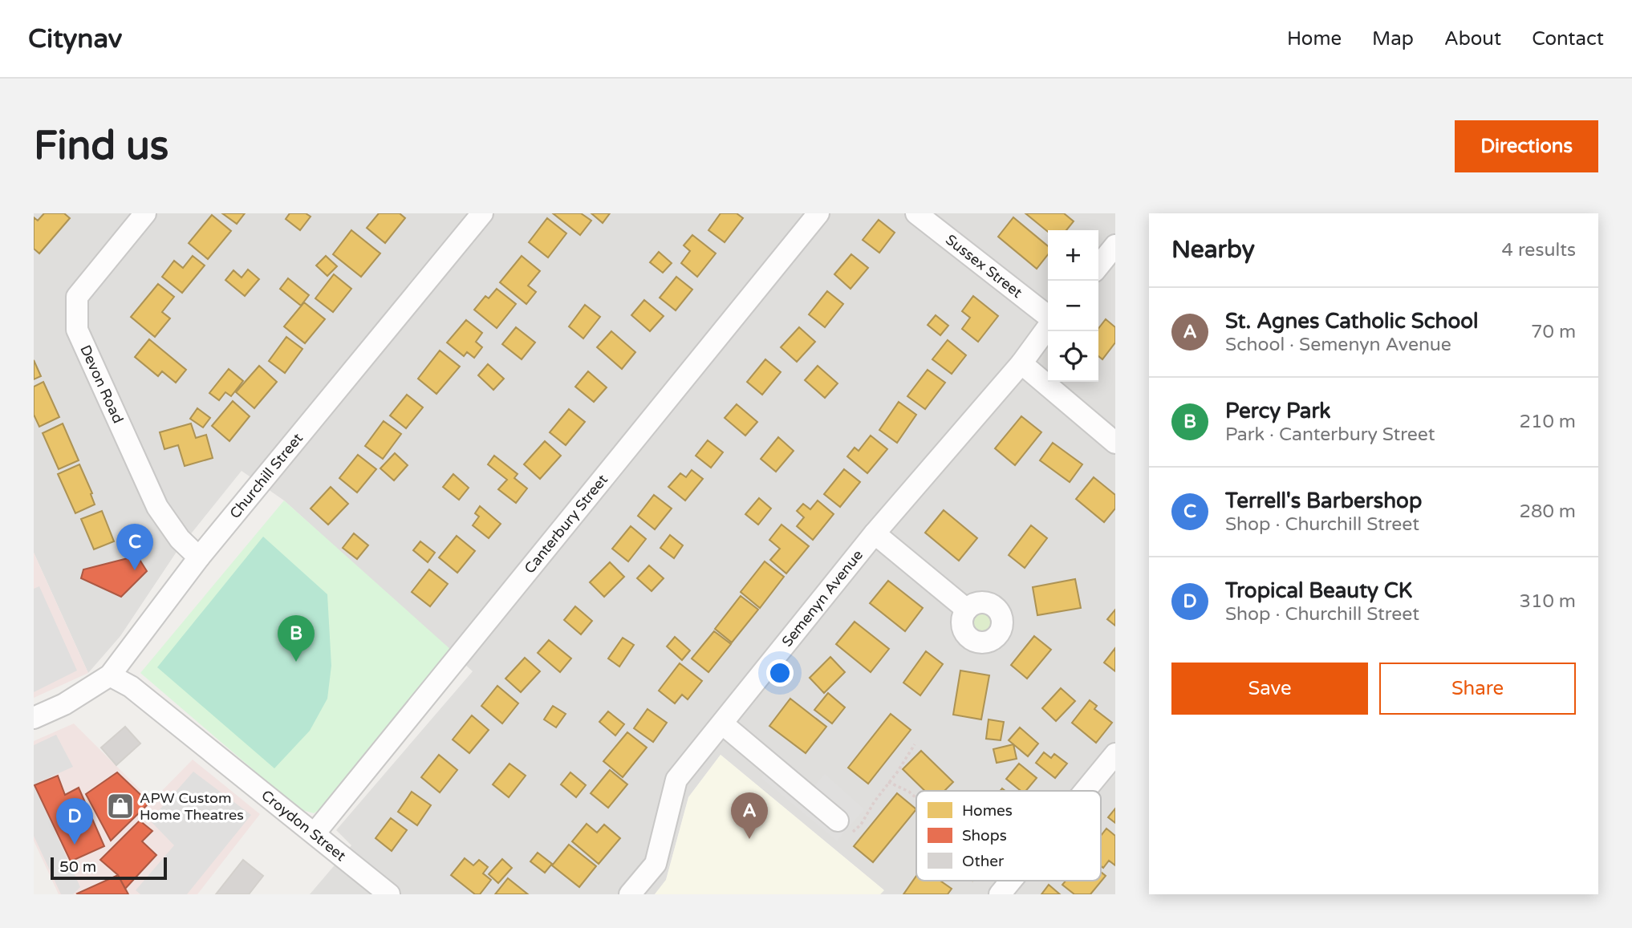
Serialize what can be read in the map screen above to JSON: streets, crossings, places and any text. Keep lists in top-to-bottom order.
{
  "streets": {
    "street": [
      "Sussex Street",
      "Devon Road",
      "Churchill Street",
      "Canterbury Street",
      "Semenyn Avenue",
      "Croydon Street"
    ]
  },
  "crossings": [
    ["Devon Road", "Churchill Street"],
    ["Churchill Street", "Croydon Street"],
    ["Canterbury Street", "Croydon Street"]
  ],
  "places": {
    "shop": ["APW Custom Home Theatres"]
  },
  "legend": ["Homes", "Shops", "Other"],
  "scale_bar": "50 m",
  "page": {
    "header": "Citynav",
    "nav": [
      "Home",
      "Map",
      "About",
      "Contact"
    ],
    "buttons": [
      "Directions",
      ["Save", "Share"]
    ],
    "title": "Find us",
    "heading": ["Nearby", "4 results"],
    "map_buttons": ["+", "−"],
    "list": [
      {
        "mark": "A",
        "name": "St. Agnes Catholic School",
        "note": "School · Semenyn Avenue",
        "value": "70 m"
      },
      {
        "mark": "B",
        "name": "Percy Park",
        "note": "Park · Canterbury Street",
        "value": "210 m"
      },
      {
        "mark": "C",
        "name": "Terrell's Barbershop",
        "note": "Shop · Churchill Street",
        "value": "280 m"
      },
      {
        "mark": "D",
        "name": "Tropical Beauty CK",
        "note": "Shop · Churchill Street",
        "value": "310 m"
      }
    ],
    "pins": [
      "C",
      "B",
      "A",
      "D"
    ],
    "scale": "50 m"
  }
}
